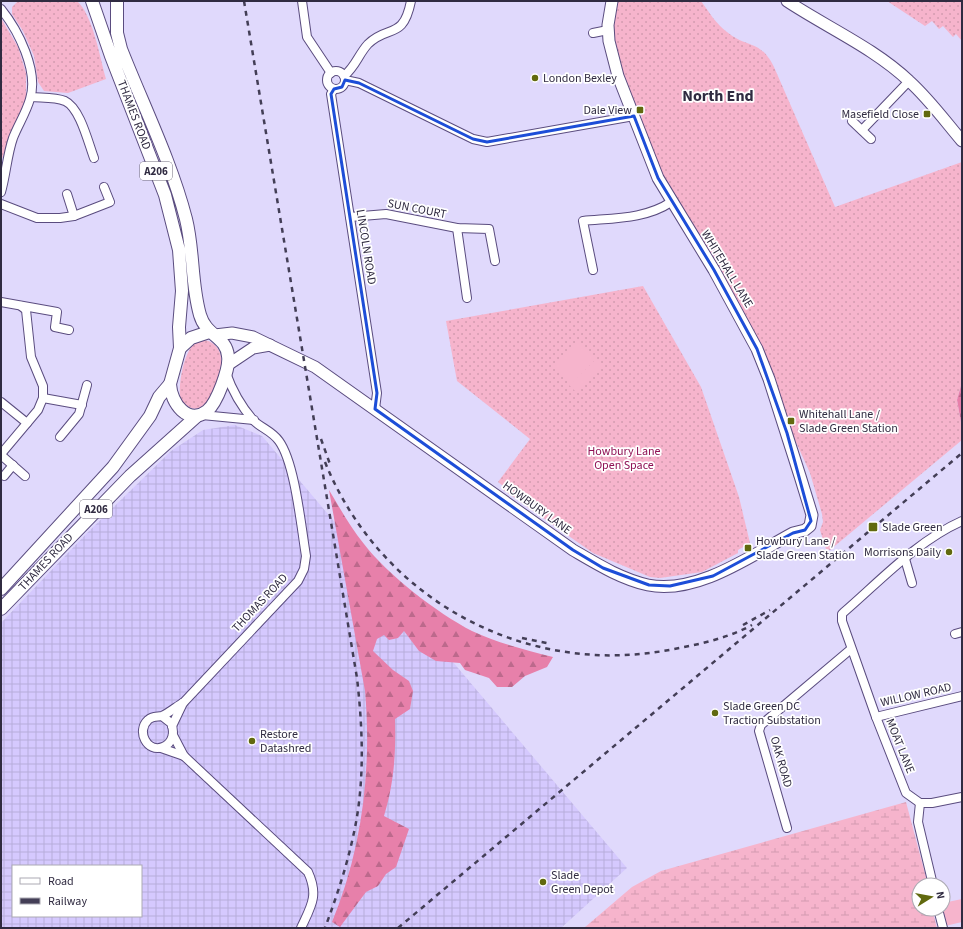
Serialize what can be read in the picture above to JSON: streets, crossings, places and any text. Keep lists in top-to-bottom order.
{
  "streets": {
    "main road": ["THAMES ROAD", "A206"],
    "street": [
      "SUN COURT",
      "LINCOLN ROAD",
      "WHITEHALL LANE",
      "HOWBURY LANE",
      "THOMAS ROAD",
      "WILLOW ROAD",
      "MOAT LANE",
      "OAK ROAD"
    ]
  },
  "crossings": [
    ["THAMES ROAD", "HOWBURY LANE"],
    ["THAMES ROAD", "THOMAS ROAD"],
    ["SUN COURT", "LINCOLN ROAD"],
    ["LINCOLN ROAD", "HOWBURY LANE"],
    ["WHITEHALL LANE", "HOWBURY LANE"],
    ["HOWBURY LANE", "THOMAS ROAD"],
    ["WILLOW ROAD", "MOAT LANE"],
    ["MOAT LANE", "OAK ROAD"]
  ],
  "districts": ["North End"],
  "parks": ["Howbury Lane Open Space"],
  "places": {
    "other": [
      "London Bexley",
      "Morrisons Daily",
      "Slade Green DC Traction Substation",
      "Restore Datashred",
      "Slade Green Depot"
    ],
    "transit": [
      "Dale View",
      "Masefield Close",
      "Whitehall Lane / Slade Green Station",
      "Slade Green",
      "Howbury Lane / Slade Green Station"
    ]
  },
  "legend": ["Road", "Railway"],
  "north": "right"
}
